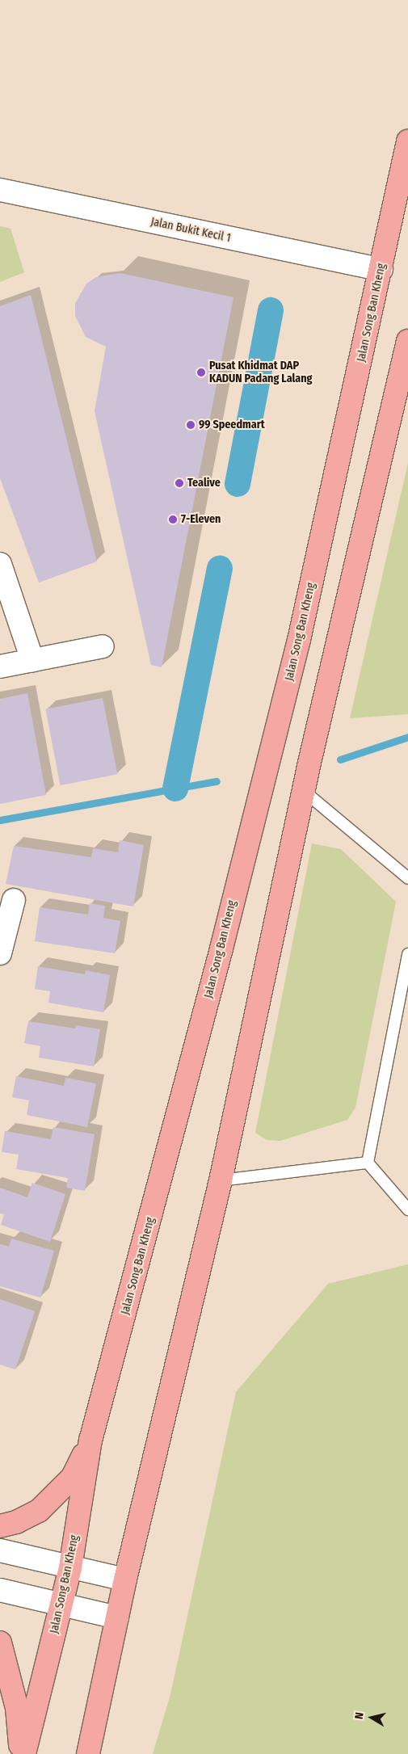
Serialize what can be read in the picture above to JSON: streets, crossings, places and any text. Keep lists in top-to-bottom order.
{
  "streets": {
    "main road": ["Jalan Song Ban Kheng"],
    "street": ["Jalan Bukit Kecil 1"]
  },
  "crossings": [
    ["Jalan Bukit Kecil 1", "Jalan Song Ban Kheng"]
  ],
  "places": [
    "Pusat Khidmat DAP KADUN Padang Lalang",
    "99 Speedmart",
    "Tealive",
    "7-Eleven"
  ],
  "north": "left"
}
